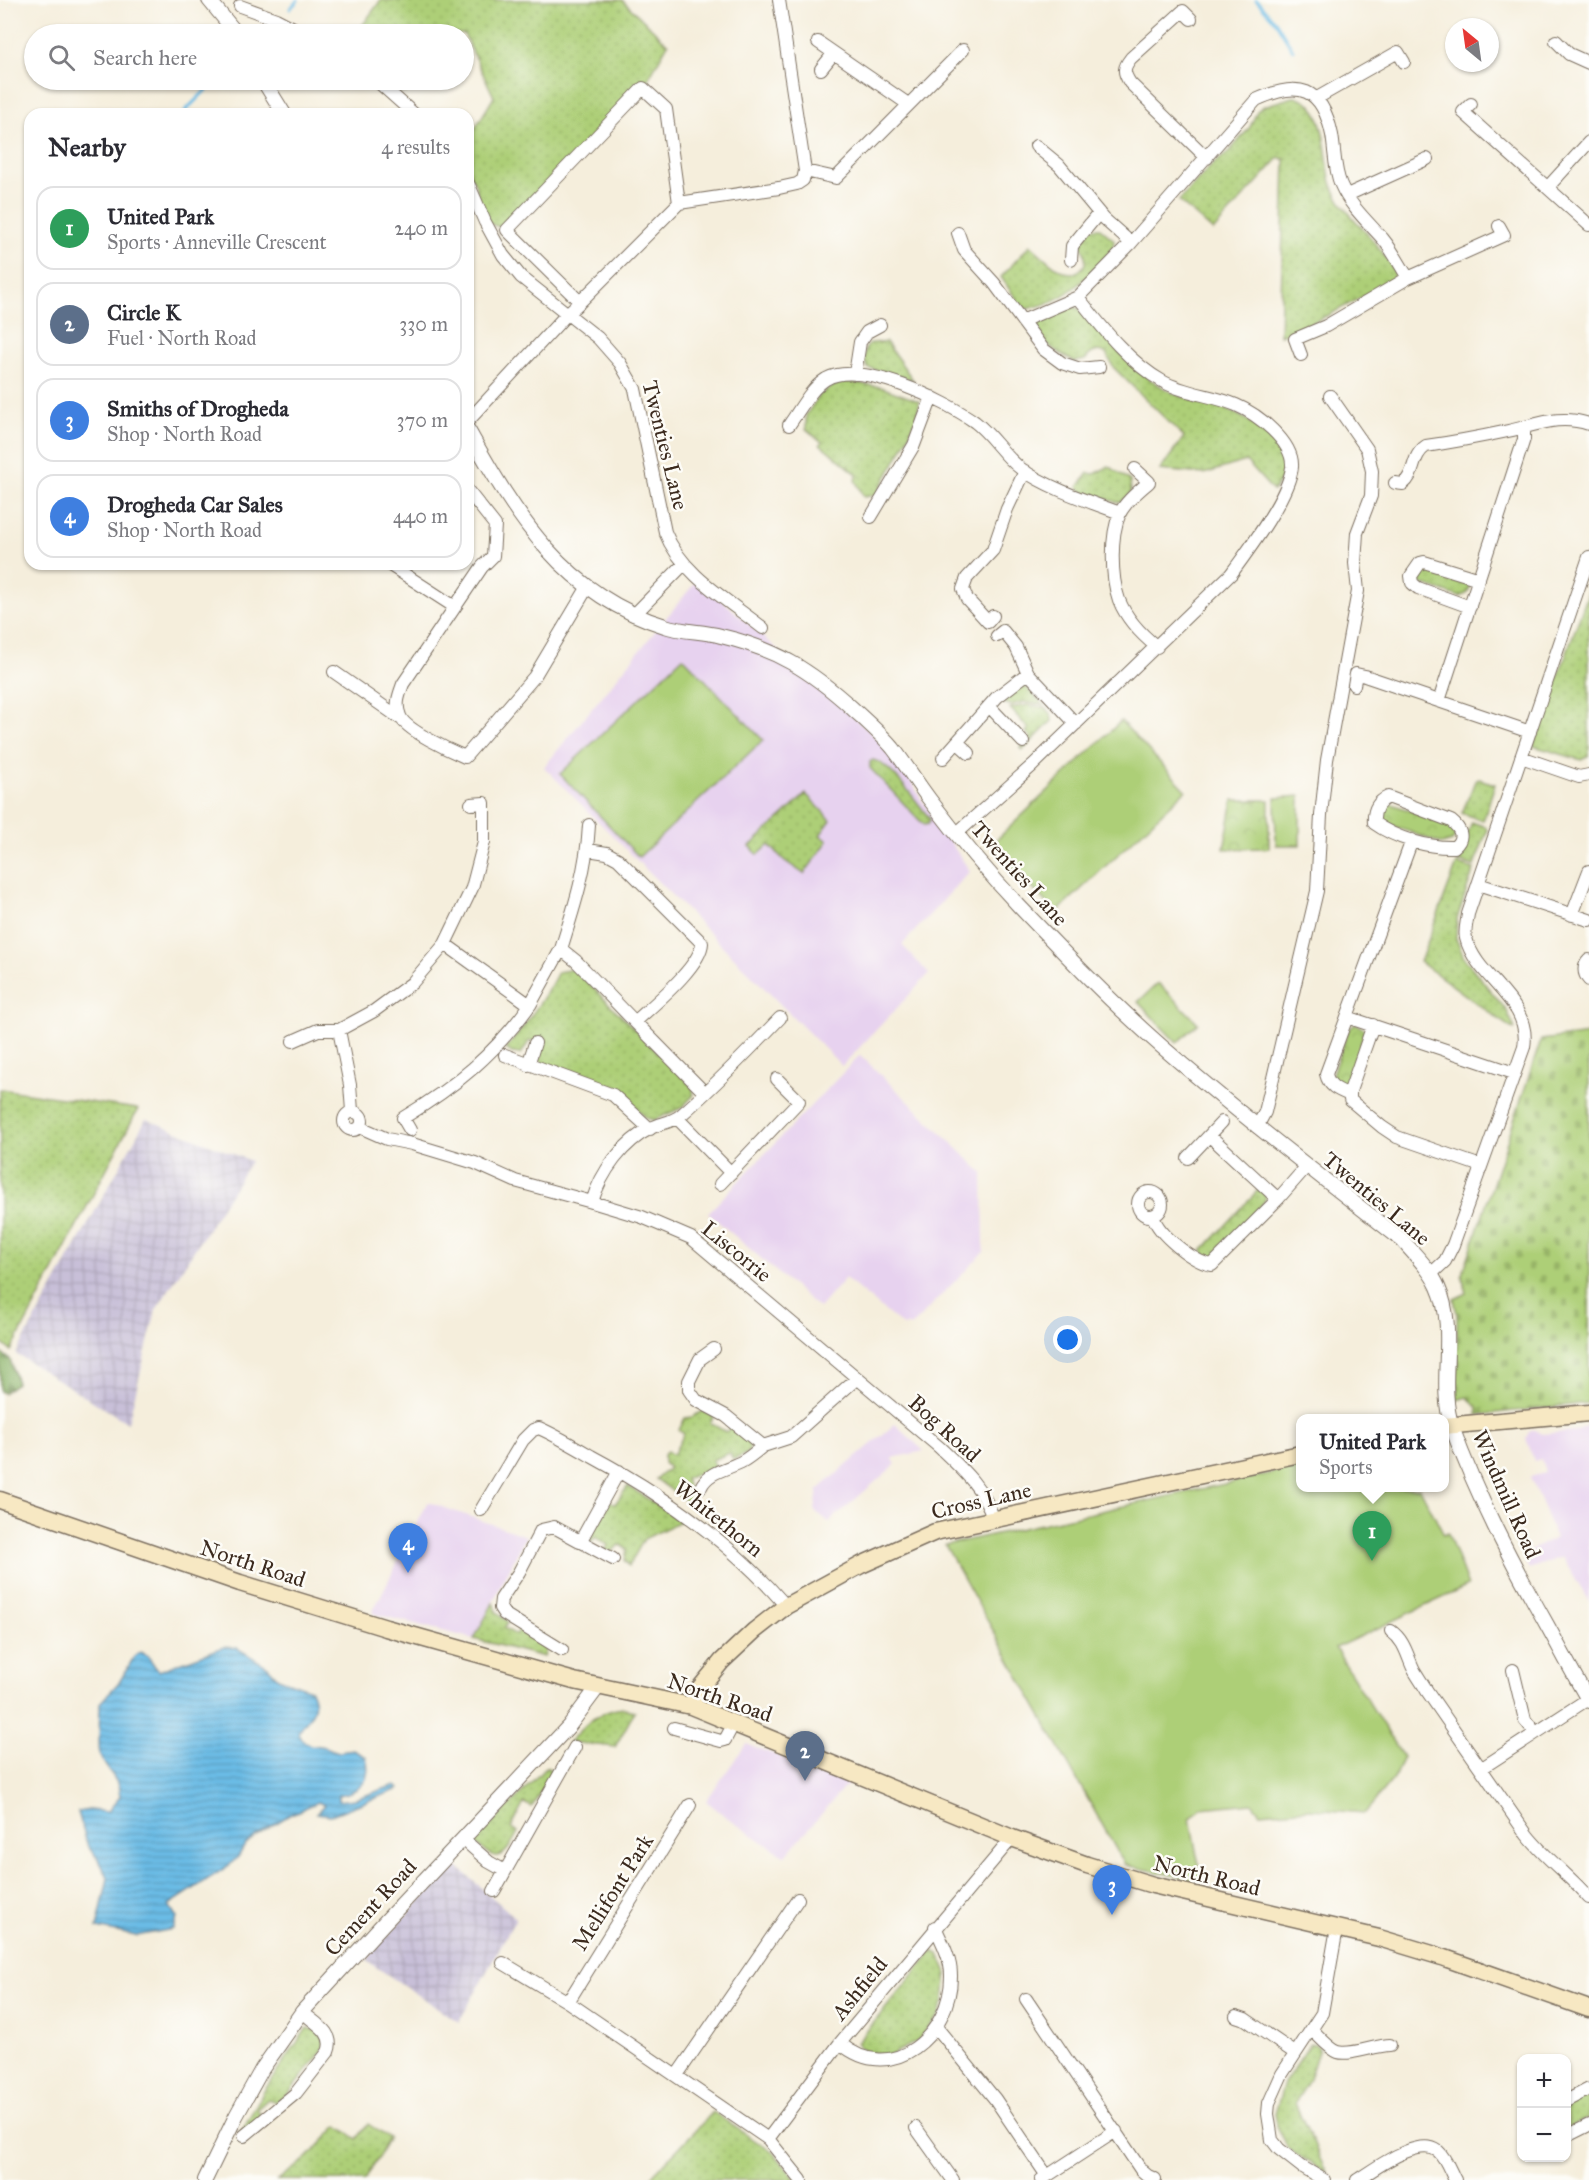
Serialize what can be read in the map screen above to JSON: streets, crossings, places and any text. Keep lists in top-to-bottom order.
{
  "streets": {
    "main road": ["Windmill Road", "Cross Lane", "North Road"],
    "street": [
      "Twenties Lane",
      "Liscorrie",
      "Bog Road",
      "Whitethorn",
      "Mellifont Park",
      "Cement Road",
      "Ashfield"
    ]
  },
  "crossings": [
    ["Liscorrie", "Bog Road"],
    ["Bog Road", "Cross Lane"],
    ["Cross Lane", "Whitethorn"],
    ["Cross Lane", "North Road"],
    ["North Road", "Cement Road"],
    ["North Road", "Ashfield"]
  ],
  "north": "top left",
  "page": {
    "search": "Search here",
    "heading": ["Nearby", "4 results"],
    "list": [
      {
        "mark": "1",
        "name": "United Park",
        "note": "Sports · Anneville Crescent",
        "value": "240 m"
      },
      {
        "mark": "2",
        "name": "Circle K",
        "note": "Fuel · North Road",
        "value": "330 m"
      },
      {
        "mark": "3",
        "name": "Smiths of Drogheda",
        "note": "Shop · North Road",
        "value": "370 m"
      },
      {
        "mark": "4",
        "name": "Drogheda Car Sales",
        "note": "Shop · North Road",
        "value": "440 m"
      }
    ],
    "popup": ["United Park", "Sports"],
    "pins": [
      "1",
      "4",
      "2",
      "3"
    ],
    "map_buttons": ["+", "−"]
  }
}
